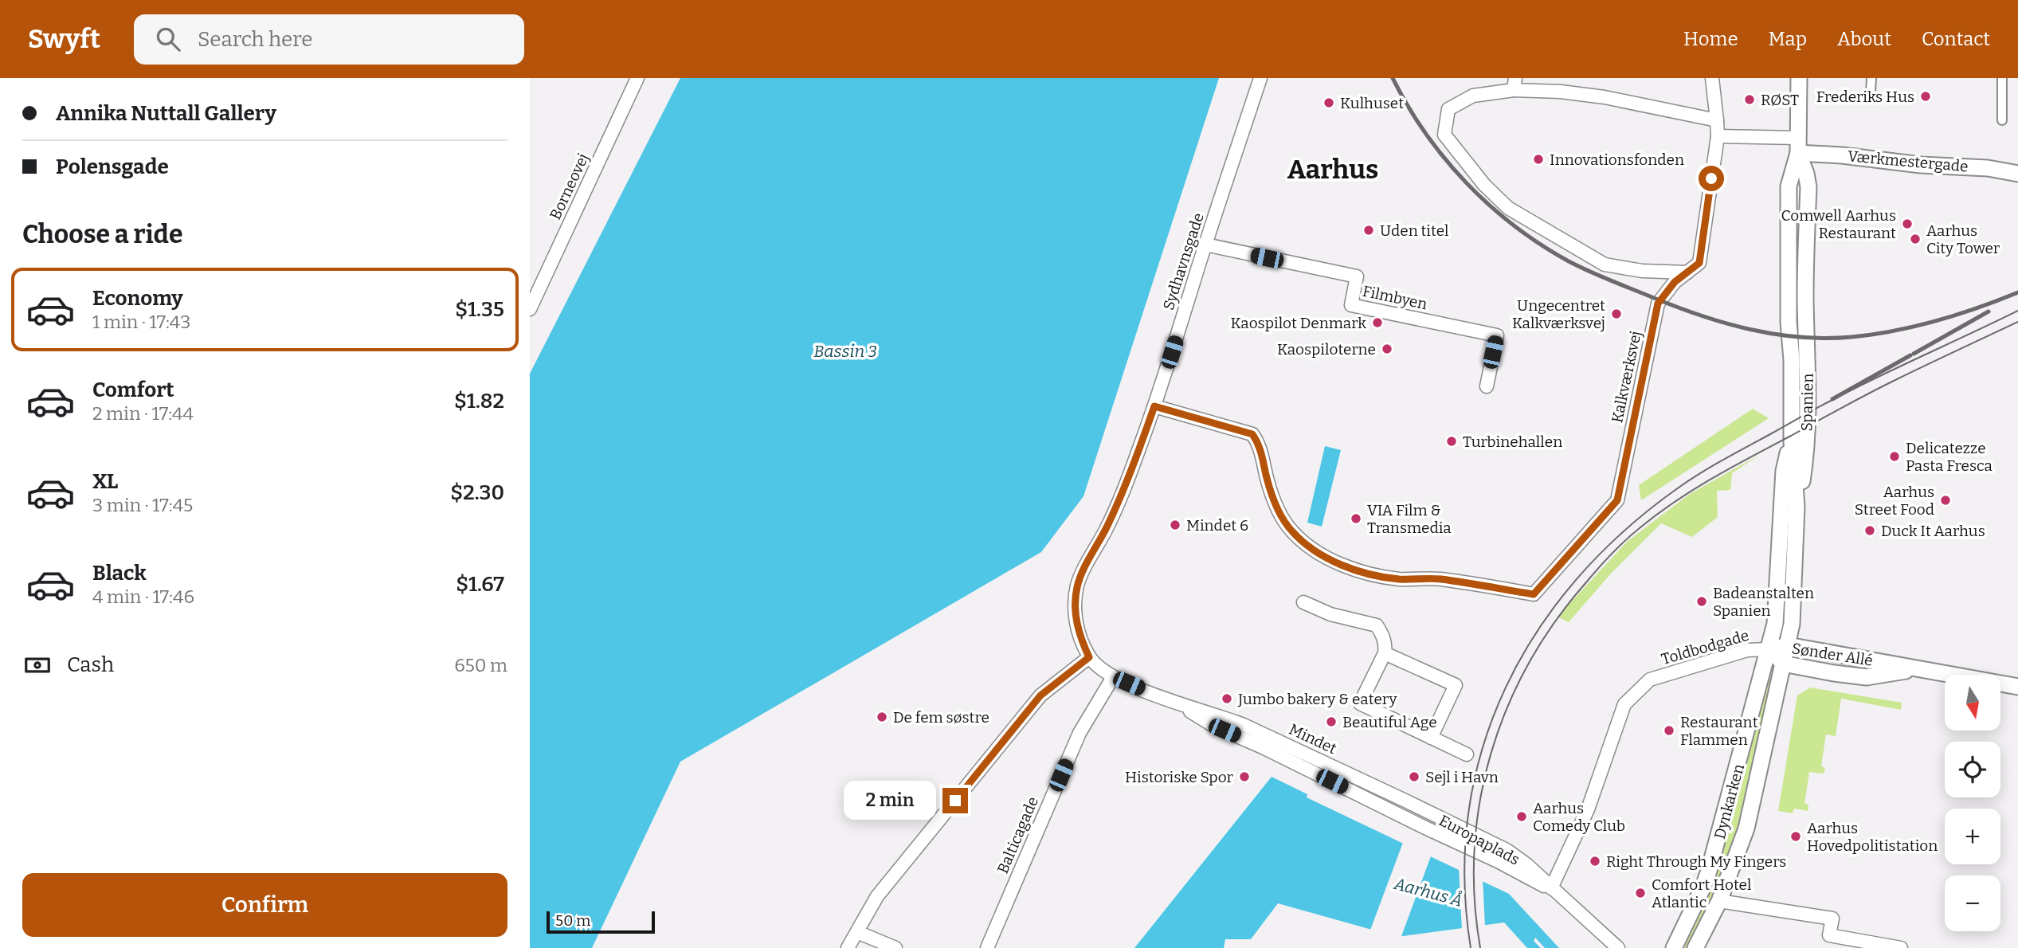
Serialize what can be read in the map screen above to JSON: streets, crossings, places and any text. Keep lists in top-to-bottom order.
{
  "streets": {
    "street": [
      "Værkmestergade",
      "Borneovej",
      "Sydhavnsgade",
      "Filmbyen",
      "Kalkværksvej",
      "Spanien",
      "Toldbodgade",
      "Sønder Allé",
      "Mindet",
      "Dynkarken",
      "Balticagade",
      "Europaplads"
    ]
  },
  "crossings": [
    ["Værkmestergade", "Spanien"],
    ["Sydhavnsgade", "Filmbyen"],
    ["Sydhavnsgade", "Kalkværksvej"],
    ["Sydhavnsgade", "Mindet"],
    ["Spanien", "Toldbodgade"],
    ["Spanien", "Sønder Allé"],
    ["Spanien", "Dynkarken"],
    ["Toldbodgade", "Sønder Allé"],
    ["Toldbodgade", "Dynkarken"],
    ["Toldbodgade", "Europaplads"],
    ["Sønder Allé", "Dynkarken"],
    ["Mindet", "Balticagade"],
    ["Mindet", "Europaplads"]
  ],
  "districts": ["Aarhus"],
  "water": ["Bassin 3", "Aarhus Å"],
  "places": [
    "Frederiks Hus",
    "RØST",
    "Kulhuset",
    "Innovationsfonden",
    "Comwell Aarhus Restaurant",
    "Uden titel",
    "Aarhus City Tower",
    "Ungecentret Kalkværksvej",
    "Kaospilot Denmark",
    "Kaospiloterne",
    "Turbinehallen",
    "Delicatezze Pasta Fresca",
    "Aarhus Street Food",
    "VIA Film & Transmedia",
    "Mindet 6",
    "Duck It Aarhus",
    "Badeanstalten Spanien",
    "Jumbo bakery & eatery",
    "De fem søstre",
    "Beautiful Age",
    "Restaurant Flammen",
    "Historiske Spor",
    "Sejl i Havn",
    "Aarhus Comedy Club",
    "Aarhus Hovedpolitistation",
    "Right Through My Fingers",
    "Comfort Hotel Atlantic"
  ],
  "scale_bar": "50 m",
  "north": "bottom",
  "page": {
    "header": "Swyft",
    "search": "Search here",
    "nav": [
      "Home",
      "Map",
      "About",
      "Contact"
    ],
    "banner": ["Annika Nuttall Gallery", "Polensgade"],
    "heading": "Choose a ride",
    "list": [
      {
        "name": "Economy",
        "note": "1 min · 17:43",
        "value": "$1.35"
      },
      {
        "name": "Comfort",
        "note": "2 min · 17:44",
        "value": "$1.82"
      },
      {
        "name": "XL",
        "note": "3 min · 17:45",
        "value": "$2.30"
      },
      {
        "name": "Black",
        "note": "4 min · 17:46",
        "value": "$1.67"
      }
    ],
    "pay": ["Cash", "650 m"],
    "map_buttons": ["+", "−"],
    "bubble": "2 min",
    "buttons": "Confirm",
    "scale": "50 m"
  }
}
